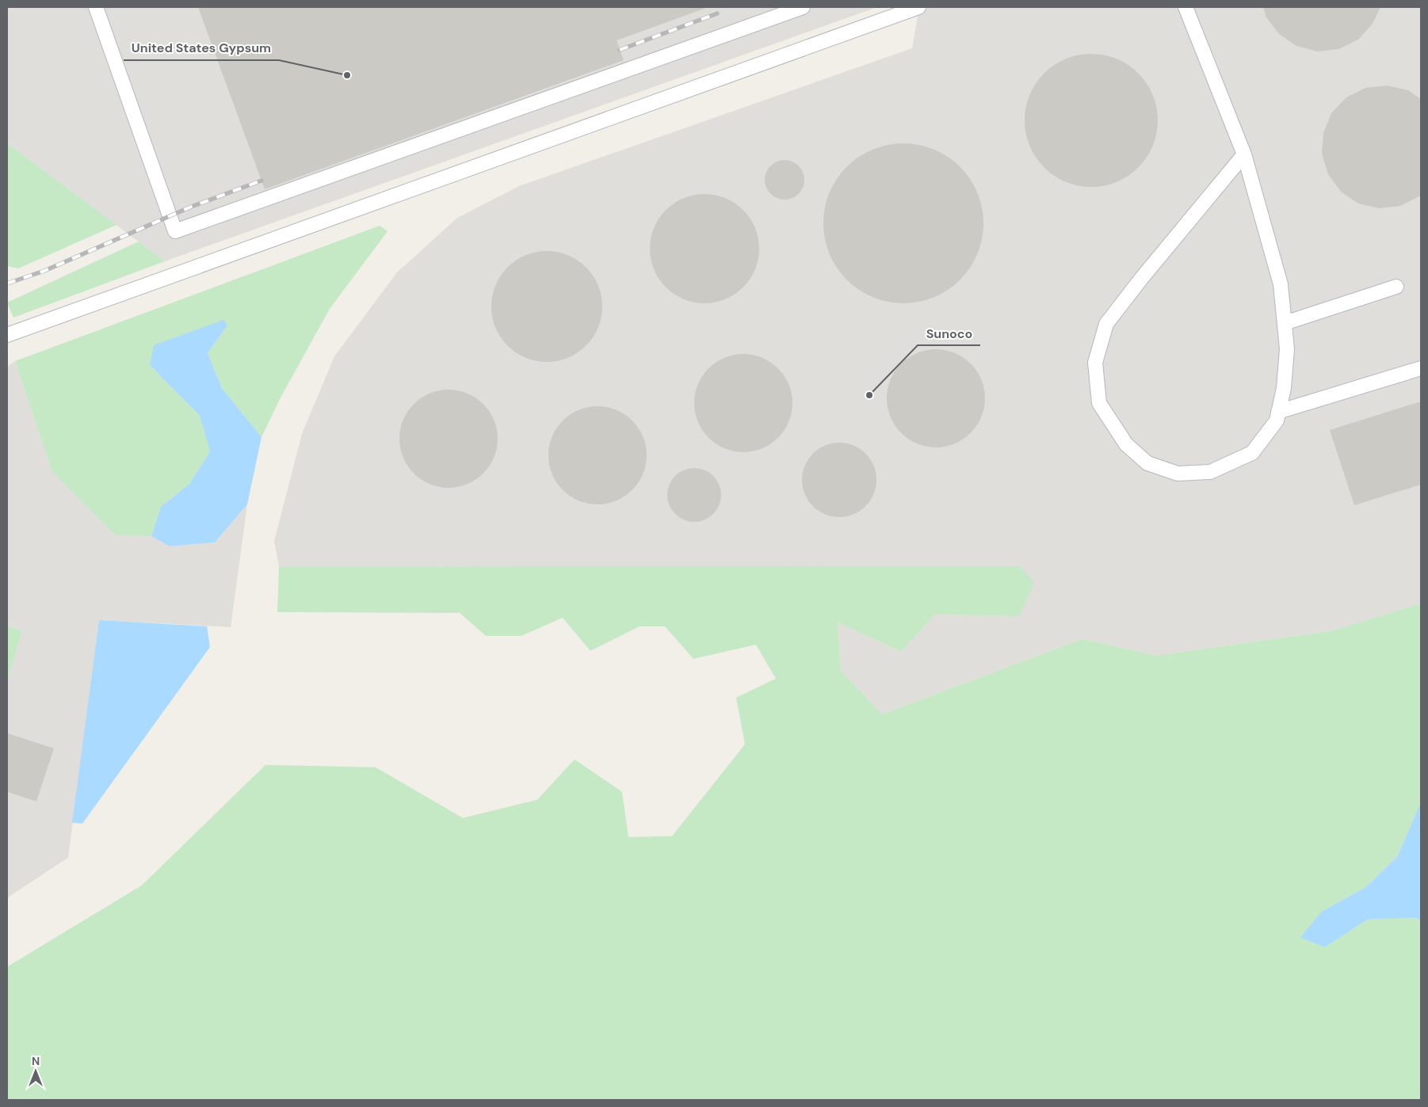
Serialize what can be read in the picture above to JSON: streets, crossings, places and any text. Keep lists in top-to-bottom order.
{
  "places": ["United States Gypsum", "Sunoco"],
  "north": "top"
}
